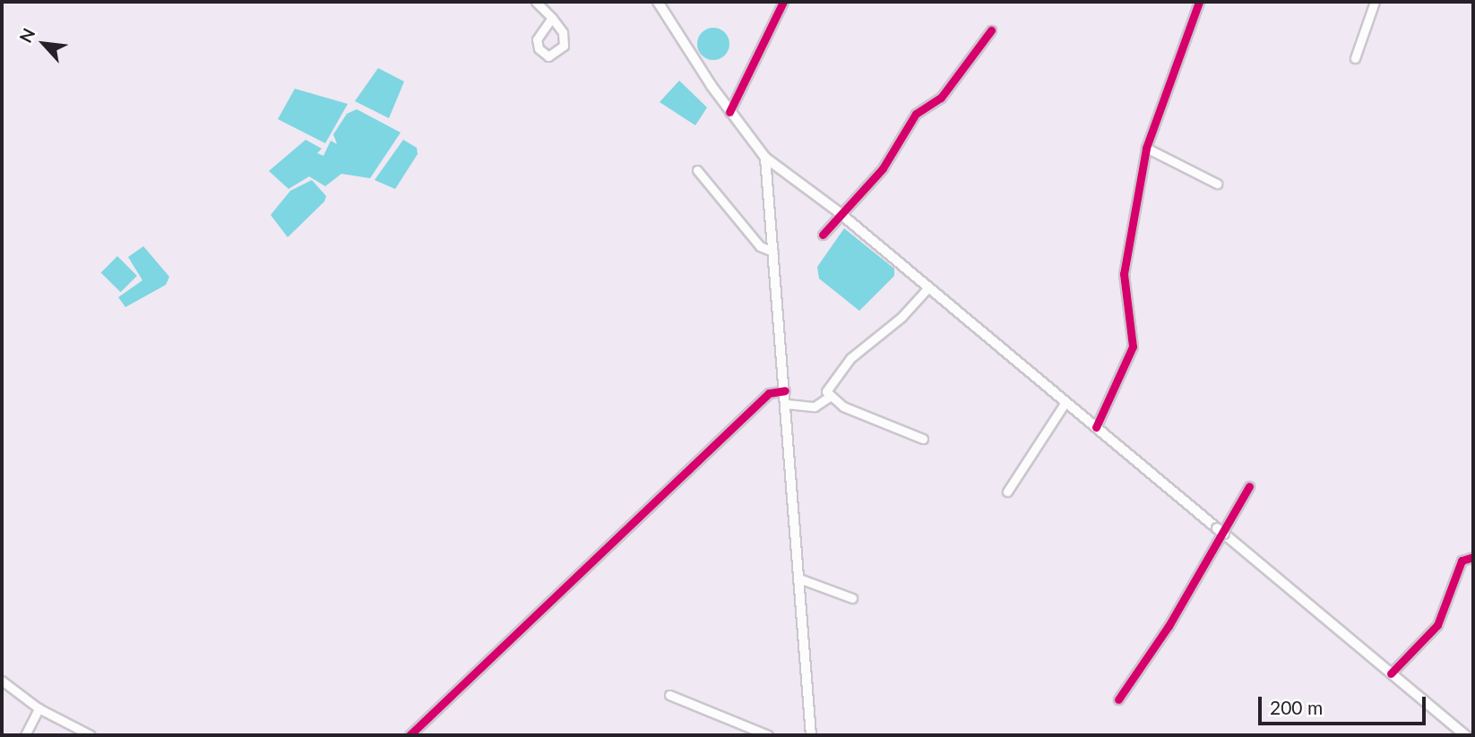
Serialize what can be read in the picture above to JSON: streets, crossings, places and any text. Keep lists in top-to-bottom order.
{
  "scale_bar": "200 m",
  "north": "top left"
}
